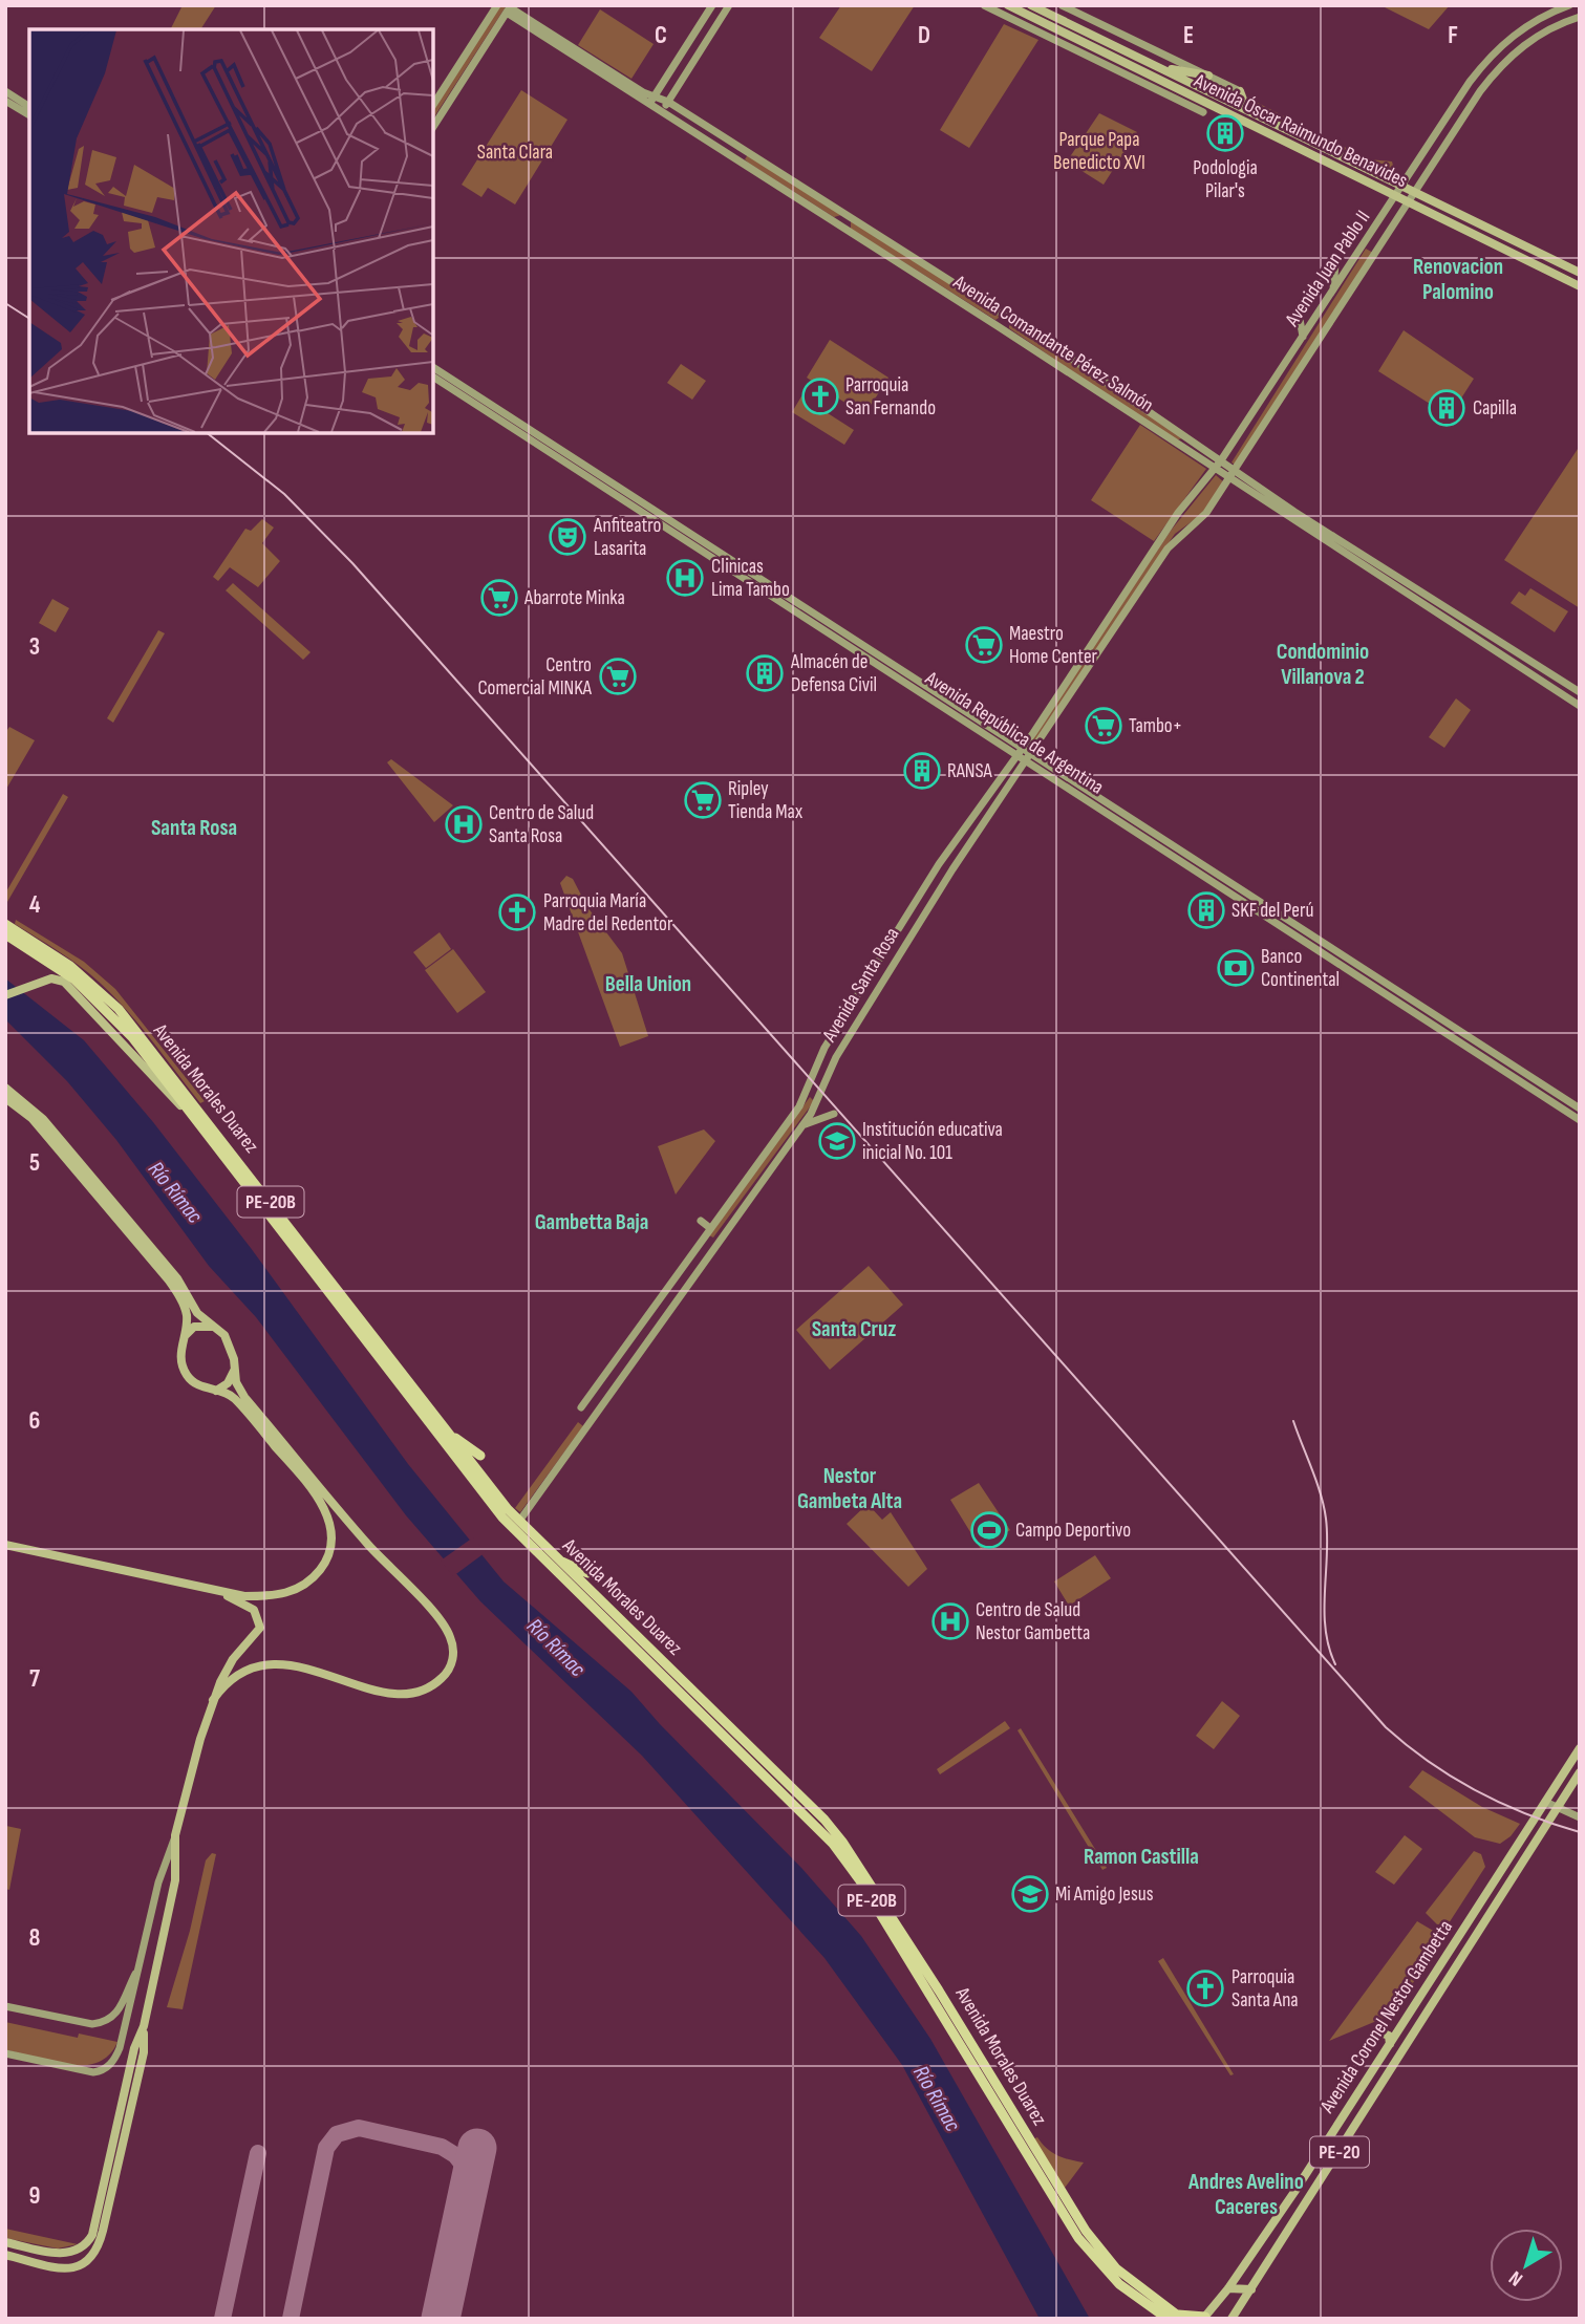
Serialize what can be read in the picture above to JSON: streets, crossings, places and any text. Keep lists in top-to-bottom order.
{
  "streets": {
    "highway": ["Avenida Morales Duarez", "PE-20B"],
    "main road": [
      "Avenida Óscar Raimundo Benavides",
      "Avenida Juan Pablo II",
      "Avenida Comandante Pérez Salmón",
      "Avenida República de Argentina",
      "Avenida Santa Rosa",
      "Avenida Coronel Nestor Gambetta",
      "PE-20"
    ]
  },
  "crossings": [
    ["Avenida Óscar Raimundo Benavides", "Avenida Juan Pablo II"],
    ["Avenida Juan Pablo II", "Avenida Comandante Pérez Salmón"],
    ["Avenida Juan Pablo II", "Avenida Santa Rosa"],
    ["Avenida Comandante Pérez Salmón", "Avenida Santa Rosa"],
    ["Avenida República de Argentina", "Avenida Santa Rosa"]
  ],
  "districts": [
    "Renovacion Palomino",
    "Condominio Villanova 2",
    "Santa Rosa",
    "Bella Union",
    "Gambetta Baja",
    "Santa Cruz",
    "Nestor Gambeta Alta",
    "Ramon Castilla",
    "Andres Avelino Caceres"
  ],
  "water": ["Río Rímac"],
  "parks": ["Parque Papa Benedicto XVI", "Santa Clara"],
  "places": {
    "building": [
      "Podologia Pilar's",
      "Capilla",
      "Almacén de Defensa Civil",
      "RANSA",
      "SKF del Perú"
    ],
    "church": ["Parroquia San Fernando", "Parroquia María Madre del Redentor", "Parroquia Santa Ana"],
    "theatre": ["Anfiteatro Lasarita"],
    "hospital": ["Clinicas Lima Tambo", "Centro de Salud Santa Rosa", "Centro de Salud Nestor Gambetta"],
    "supermarket": [
      "Abarrote Minka",
      "Maestro Home Center",
      "Centro Comercial MINKA",
      "Tambo+",
      "Ripley Tienda Max"
    ],
    "bank": ["Banco Continental"],
    "school or university": ["Institución educativa inicial No. 101", "Mi Amigo Jesus"],
    "sports": ["Campo Deportivo"]
  },
  "north": "bottom left",
  "grid": {
    "columns": [
      "C",
      "D",
      "E",
      "F"
    ],
    "rows": [
      "3",
      "4",
      "5",
      "6",
      "7",
      "8",
      "9"
    ]
  }
}
